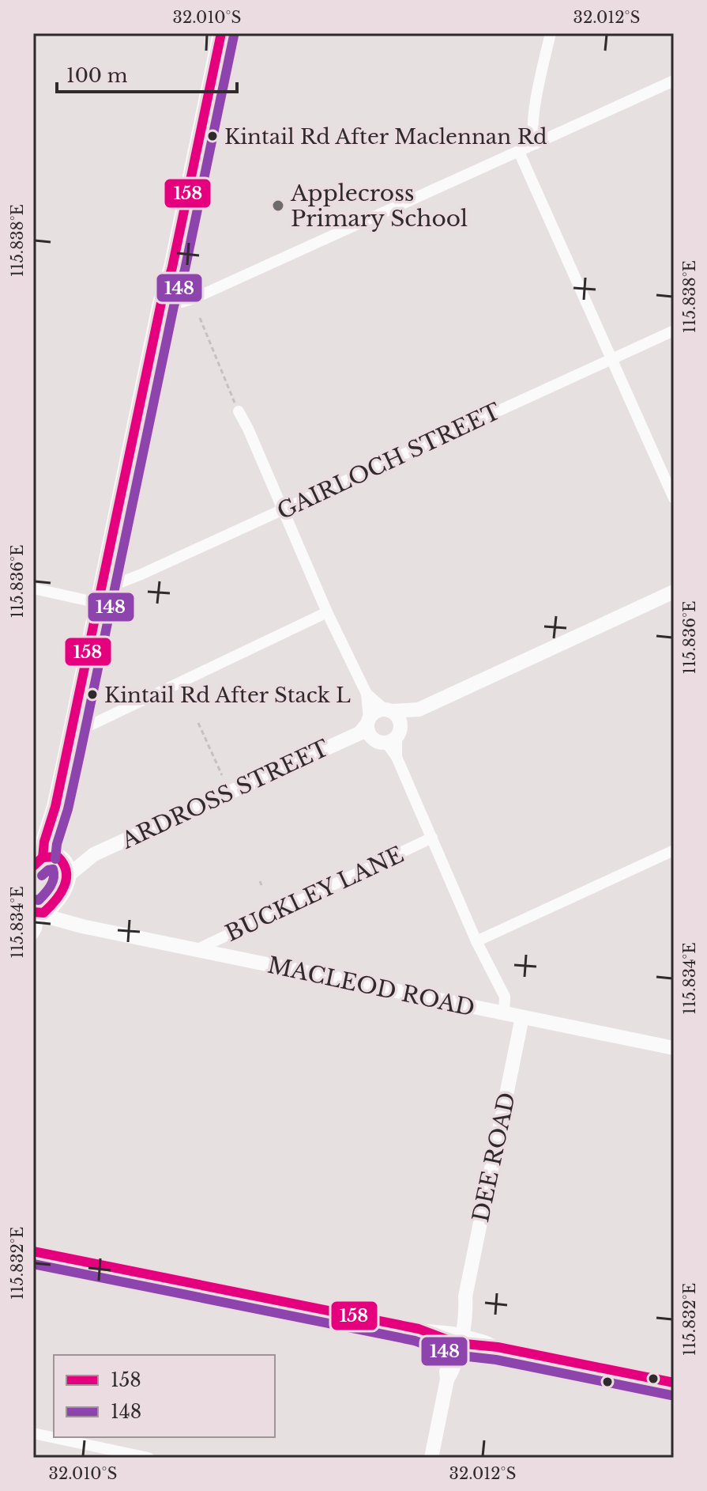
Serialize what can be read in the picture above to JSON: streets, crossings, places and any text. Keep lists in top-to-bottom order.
{
  "streets": {
    "street": [
      "GAIRLOCH STREET",
      "ARDROSS STREET",
      "BUCKLEY LANE",
      "MACLEOD ROAD",
      "DEE ROAD"
    ]
  },
  "crossings": [
    ["BUCKLEY LANE", "MACLEOD ROAD"],
    ["MACLEOD ROAD", "DEE ROAD"]
  ],
  "places": ["Kintail Rd After Maclennan Rd", "Applecross Primary School", "Kintail Rd After Stack L"],
  "lines": ["transit line 158", "transit line 148"],
  "legend": ["158", "148"],
  "scale_bar": "100 m",
  "coordinates": [
    "32.010°S",
    "32.012°S",
    "115.838°E",
    "115.836°E",
    "115.834°E",
    "115.832°E"
  ]
}
